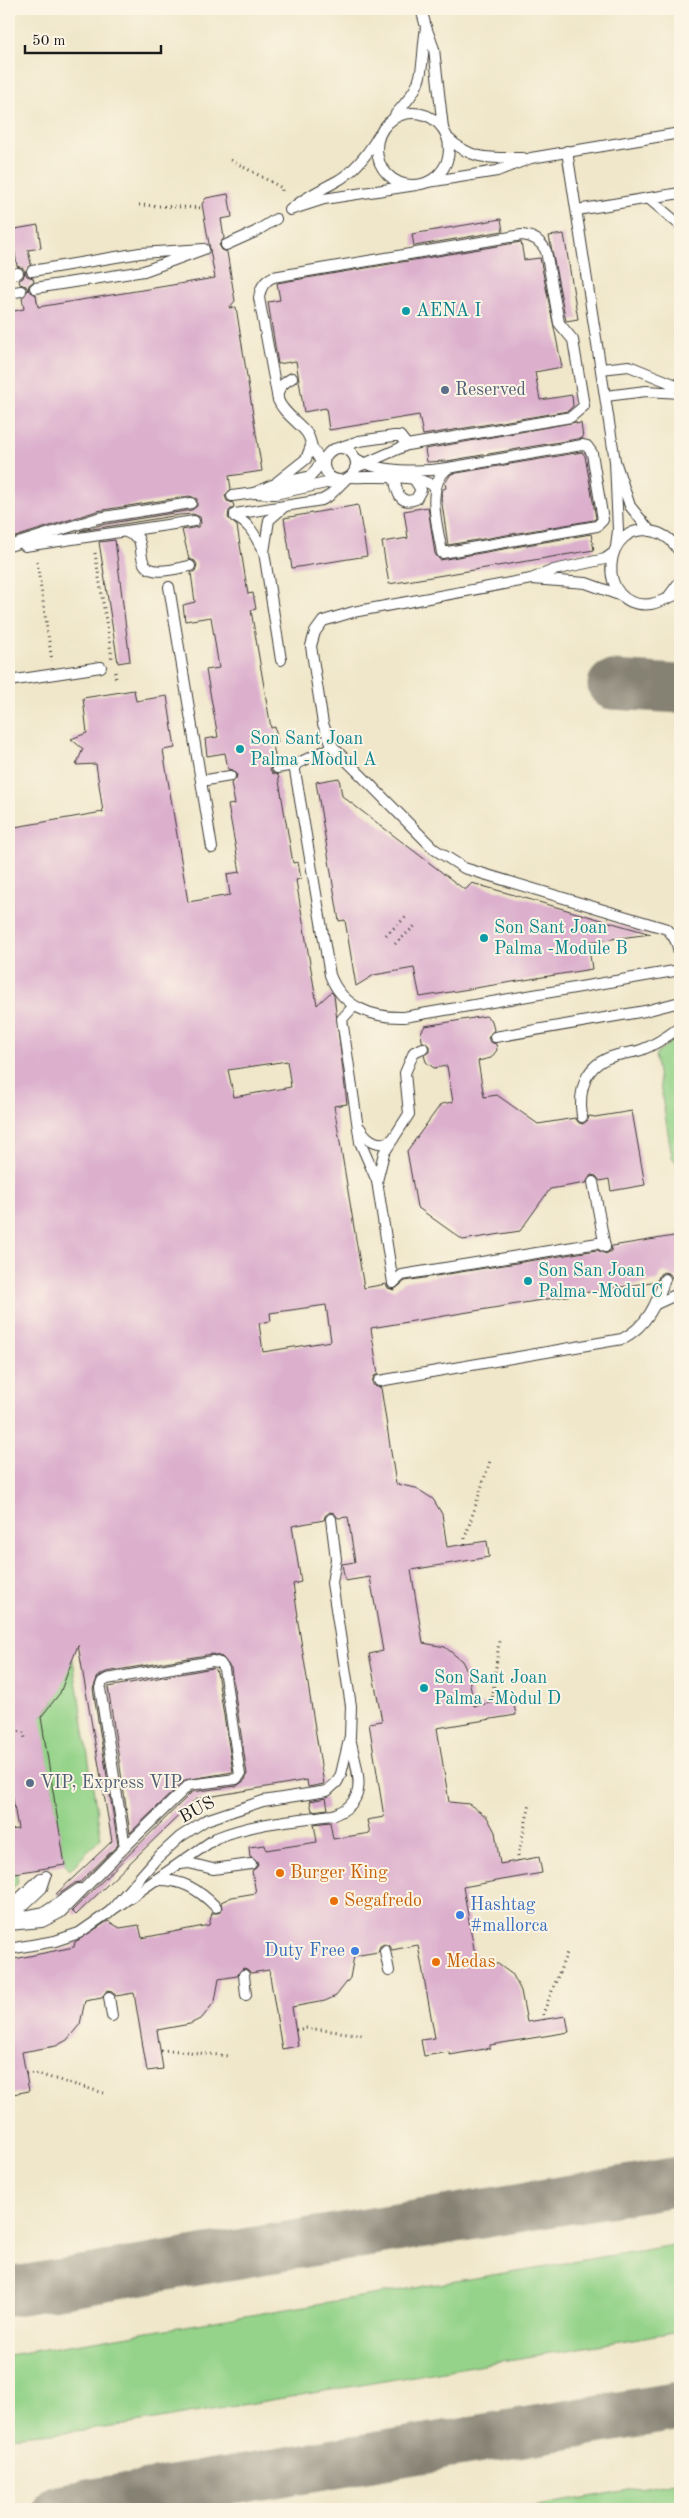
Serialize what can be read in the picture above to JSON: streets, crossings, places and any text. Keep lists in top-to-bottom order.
{
  "streets": {
    "lane": ["BUS"]
  },
  "places": [
    "AENA I",
    "Reserved",
    "Son Sant Joan Palma -Mòdul A",
    "Son Sant Joan Palma -Module B",
    "Son San Joan Palma -Mòdul C",
    "Son Sant Joan Palma -Mòdul D",
    "VIP, Express VIP",
    "Burger King",
    "Segafredo",
    "Hashtag #mallorca",
    "Duty Free",
    "Medas"
  ],
  "scale_bar": "50 m"
}
